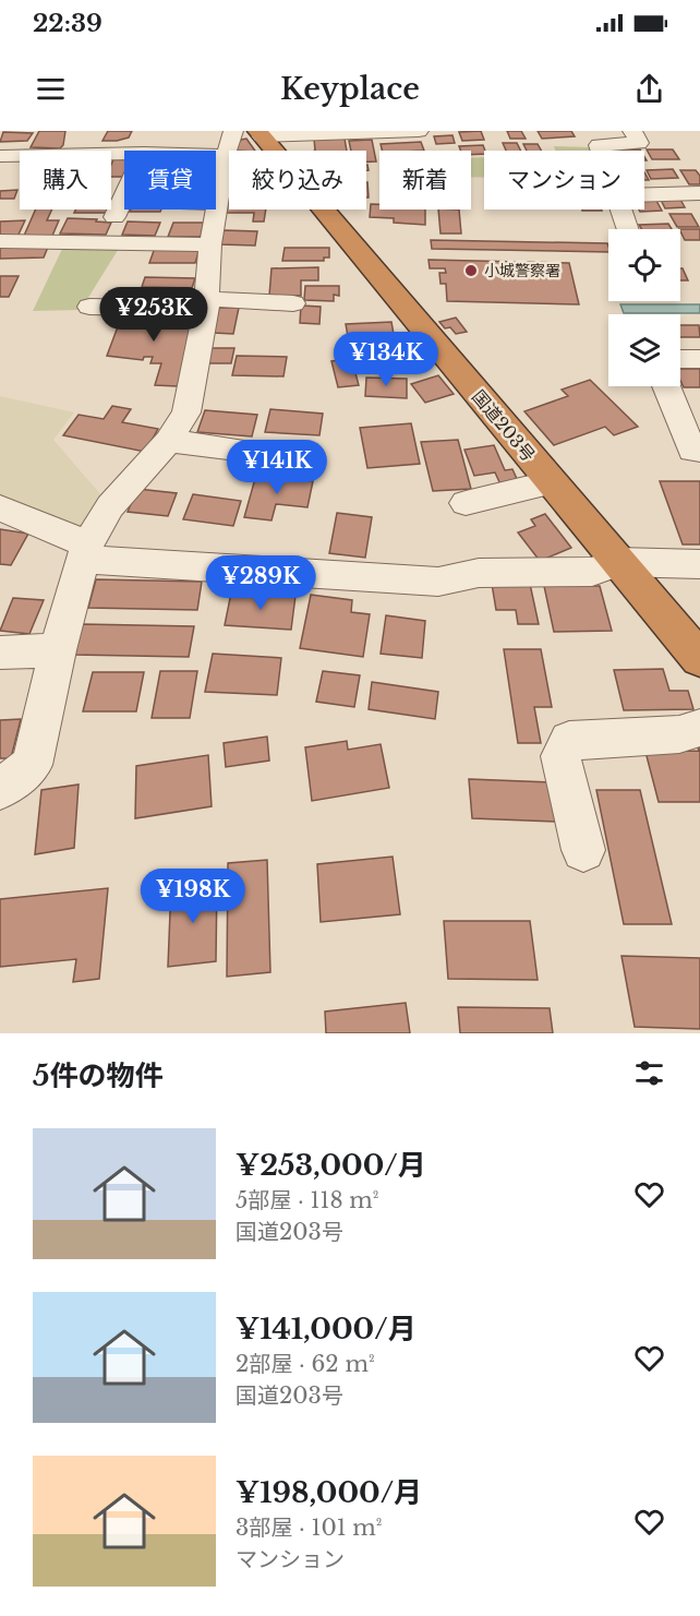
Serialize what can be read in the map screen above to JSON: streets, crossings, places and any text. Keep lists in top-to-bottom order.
{
  "streets": {
    "highway": ["国道203号"]
  },
  "places": ["小城警察署"],
  "page": {
    "status": "22:39",
    "header": "Keyplace",
    "chip": [
      "購入",
      "賃貸",
      "絞り込み",
      "新着",
      "マンション"
    ],
    "price": [
      "¥253K",
      "¥134K",
      "¥141K",
      "¥289K",
      "¥198K"
    ],
    "heading": "5件の物件",
    "list": [
      {
        "name": "¥253,000/月",
        "note": "5部屋 · 118 m² · 国道203号"
      },
      {
        "name": "¥141,000/月",
        "note": "2部屋 · 62 m² · 国道203号"
      },
      {
        "name": "¥198,000/月",
        "note": "3部屋 · 101 m² · マンション"
      }
    ]
  }
}
